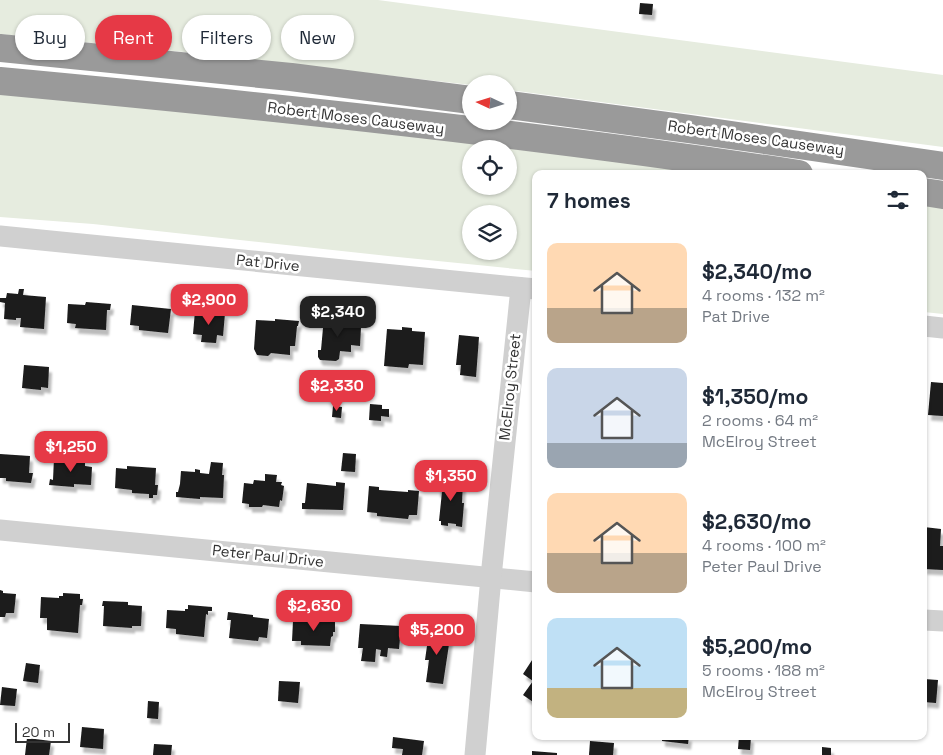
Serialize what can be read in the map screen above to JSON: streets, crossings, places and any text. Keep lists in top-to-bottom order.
{
  "streets": {
    "highway": ["Robert Moses Causeway"],
    "street": ["Pat Drive", "McElroy Street", "Peter Paul Drive"]
  },
  "crossings": [
    ["Pat Drive", "McElroy Street"],
    ["McElroy Street", "Peter Paul Drive"]
  ],
  "scale_bar": "20 m",
  "north": "left",
  "page": {
    "chip": [
      "Buy",
      "Rent",
      "Filters",
      "New"
    ],
    "heading": "7 homes",
    "list": [
      {
        "name": "$2,340/mo",
        "note": "4 rooms · 132 m² · Pat Drive"
      },
      {
        "name": "$1,350/mo",
        "note": "2 rooms · 64 m² · McElroy Street"
      },
      {
        "name": "$2,630/mo",
        "note": "4 rooms · 100 m² · Peter Paul Drive"
      },
      {
        "name": "$5,200/mo",
        "note": "5 rooms · 188 m² · McElroy Street"
      }
    ],
    "price": [
      "$2,900",
      "$2,340",
      "$2,330",
      "$1,250",
      "$1,350",
      "$2,630",
      "$5,200"
    ],
    "scale": "20 m"
  }
}
